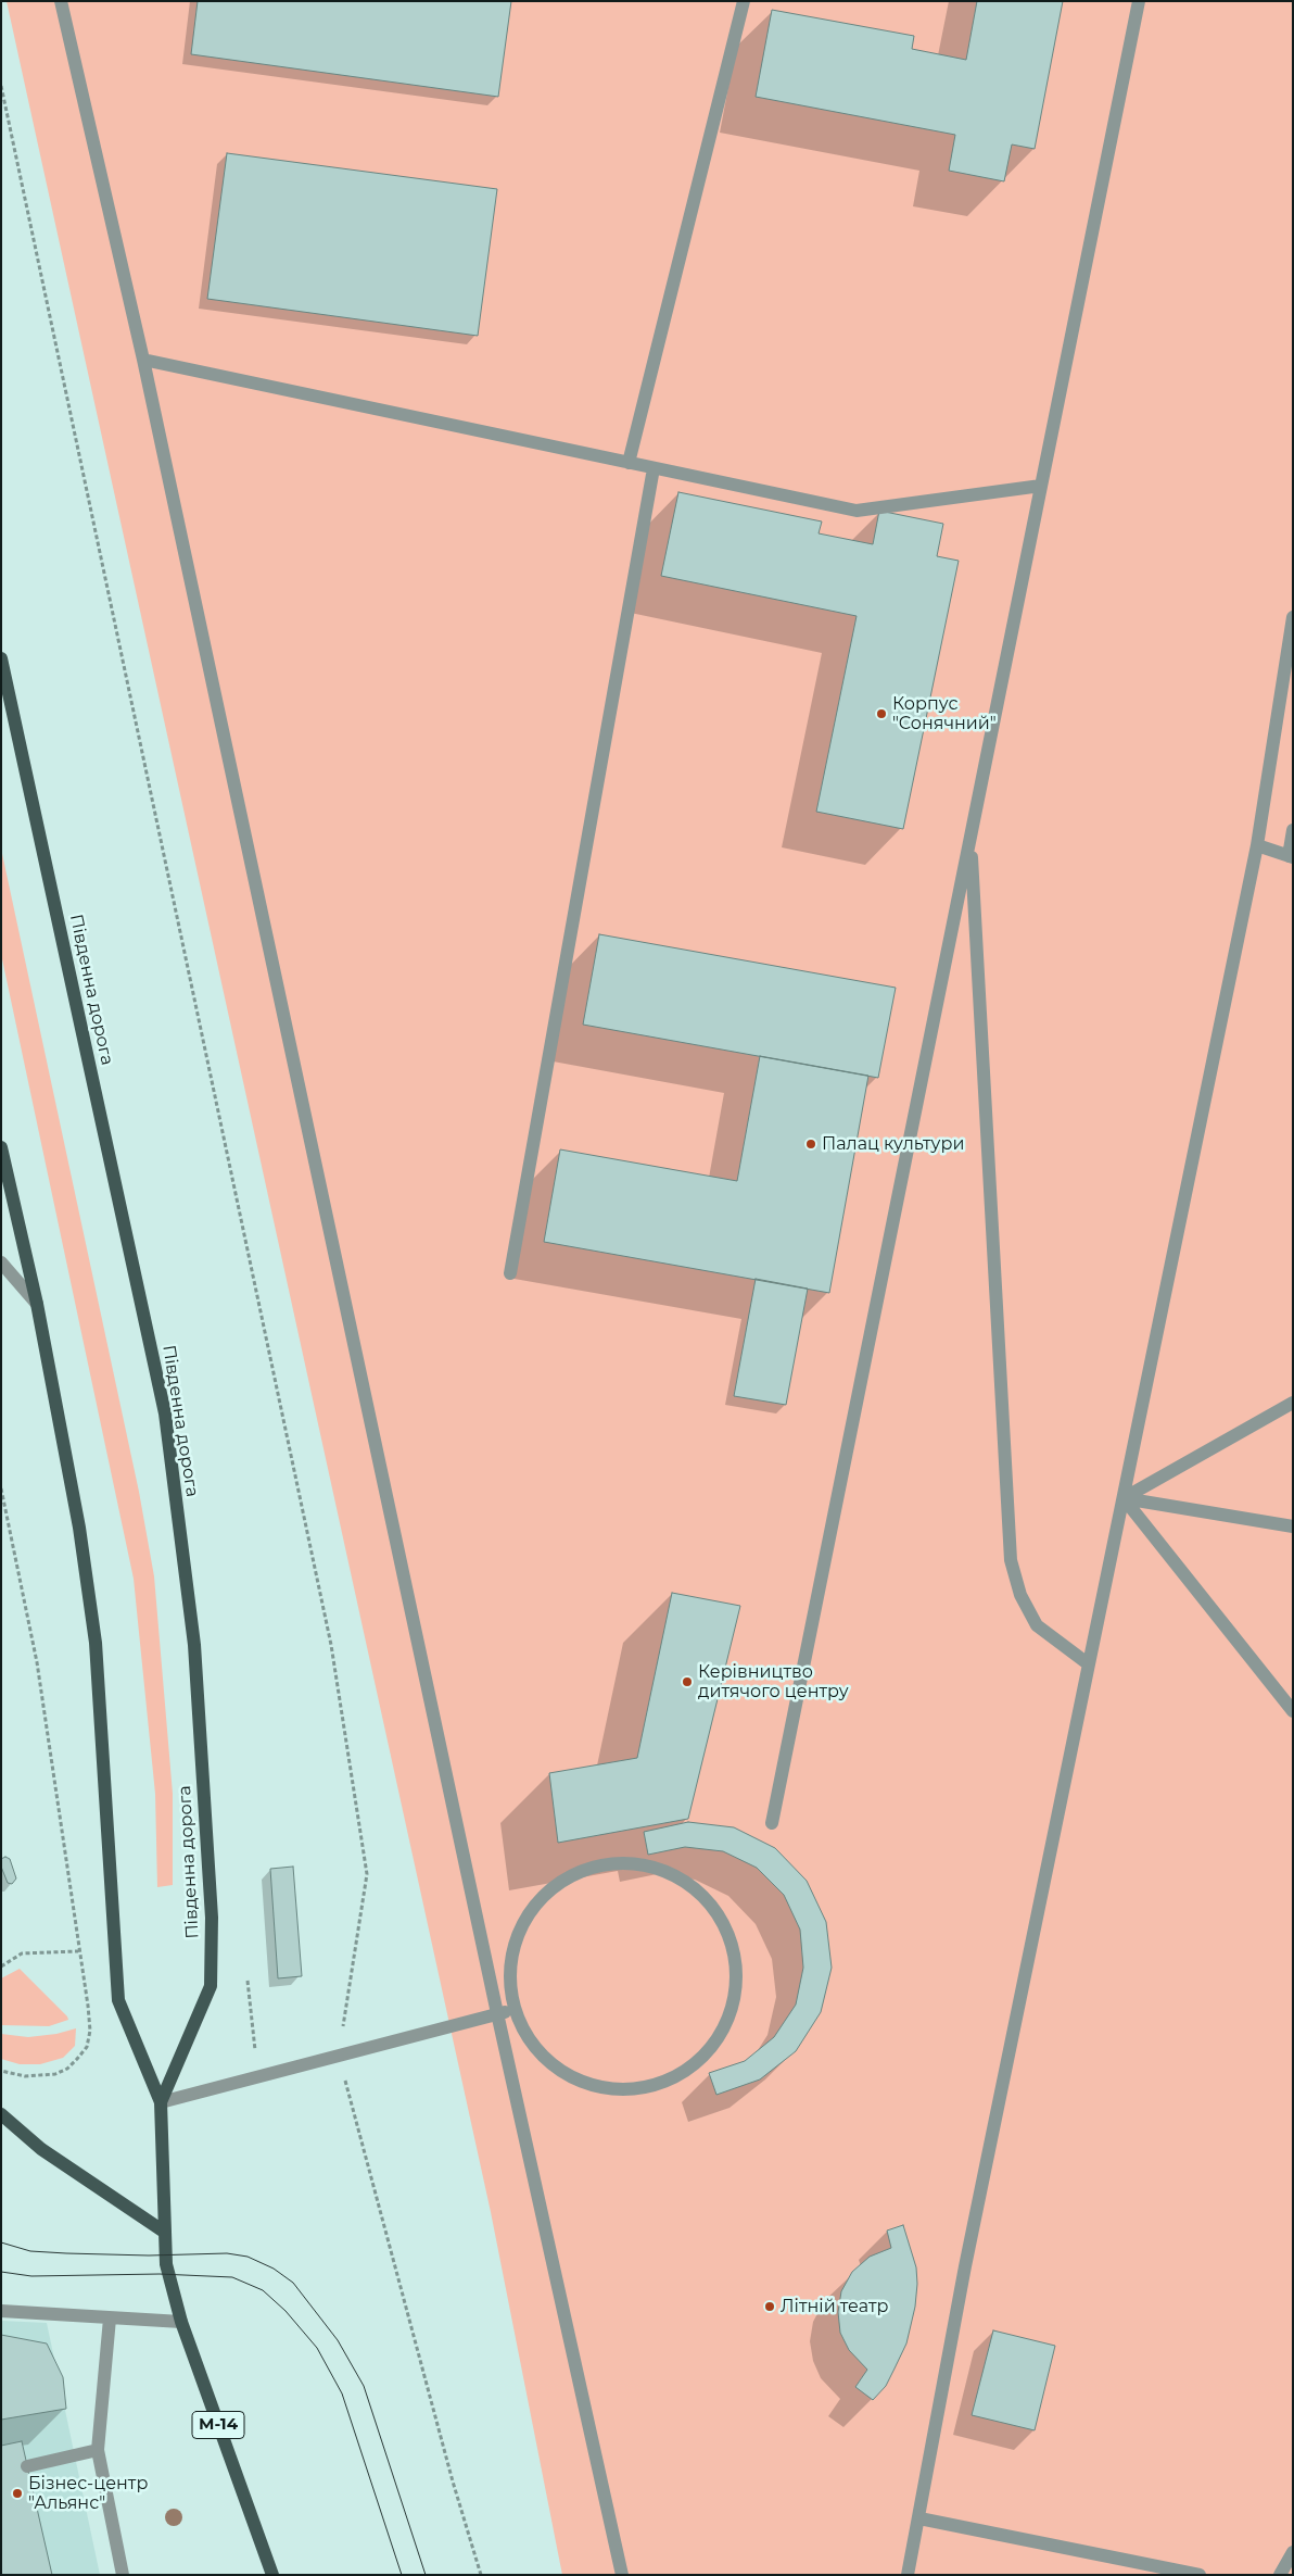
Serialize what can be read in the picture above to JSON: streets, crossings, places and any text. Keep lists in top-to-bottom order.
{
  "streets": {
    "main road": ["Південна дорога", "М-14"]
  },
  "crossings": [
    ["Південна дорога", "М-14"]
  ],
  "places": [
    "Корпус \"Сонячний\"",
    "Палац культури",
    "Керівництво дитячого центру",
    "Літній театр",
    "Бізнес-центр \"Альянс\""
  ]
}
